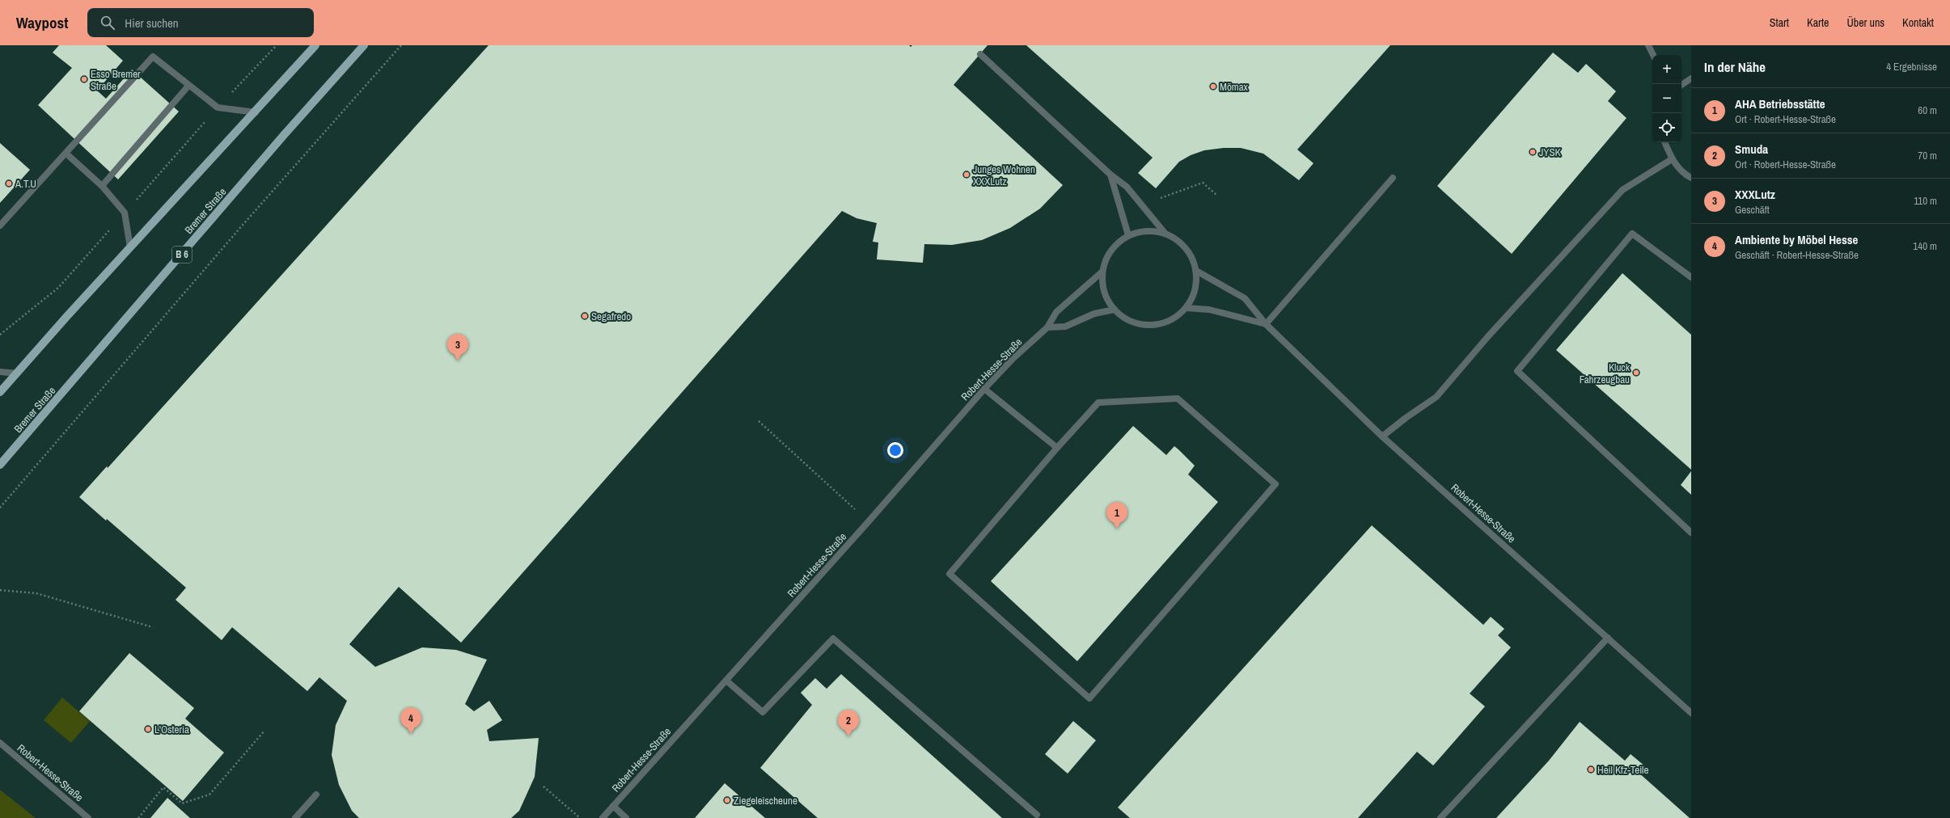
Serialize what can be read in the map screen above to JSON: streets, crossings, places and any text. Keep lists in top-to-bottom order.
{
  "streets": {
    "main road": ["Bremer Straße", "B 6"],
    "street": ["Robert-Hesse-Straße"]
  },
  "places": [
    "Esso Bremer Straße",
    "Mömax",
    "JYSK",
    "Junges Wohnen XXXLutz",
    "A.T.U",
    "Segafredo",
    "Kluck Fahrzeugbau",
    "L'Osteria",
    "Heil Kfz-Teile",
    "Ziegeleischeune"
  ],
  "page": {
    "header": "Waypost",
    "search": "Hier suchen",
    "nav": [
      "Start",
      "Karte",
      "Über uns",
      "Kontakt"
    ],
    "heading": ["In der Nähe", "4 Ergebnisse"],
    "map_buttons": ["+", "−"],
    "list": [
      {
        "mark": "1",
        "name": "AHA Betriebsstätte",
        "note": "Ort · Robert-Hesse-Straße",
        "value": "60 m"
      },
      {
        "mark": "2",
        "name": "Smuda",
        "note": "Ort · Robert-Hesse-Straße",
        "value": "70 m"
      },
      {
        "mark": "3",
        "name": "XXXLutz",
        "note": "Geschäft",
        "value": "110 m"
      },
      {
        "mark": "4",
        "name": "Ambiente by Möbel Hesse",
        "note": "Geschäft · Robert-Hesse-Straße",
        "value": "140 m"
      }
    ],
    "pins": [
      "3",
      "1",
      "4",
      "2"
    ]
  }
}
